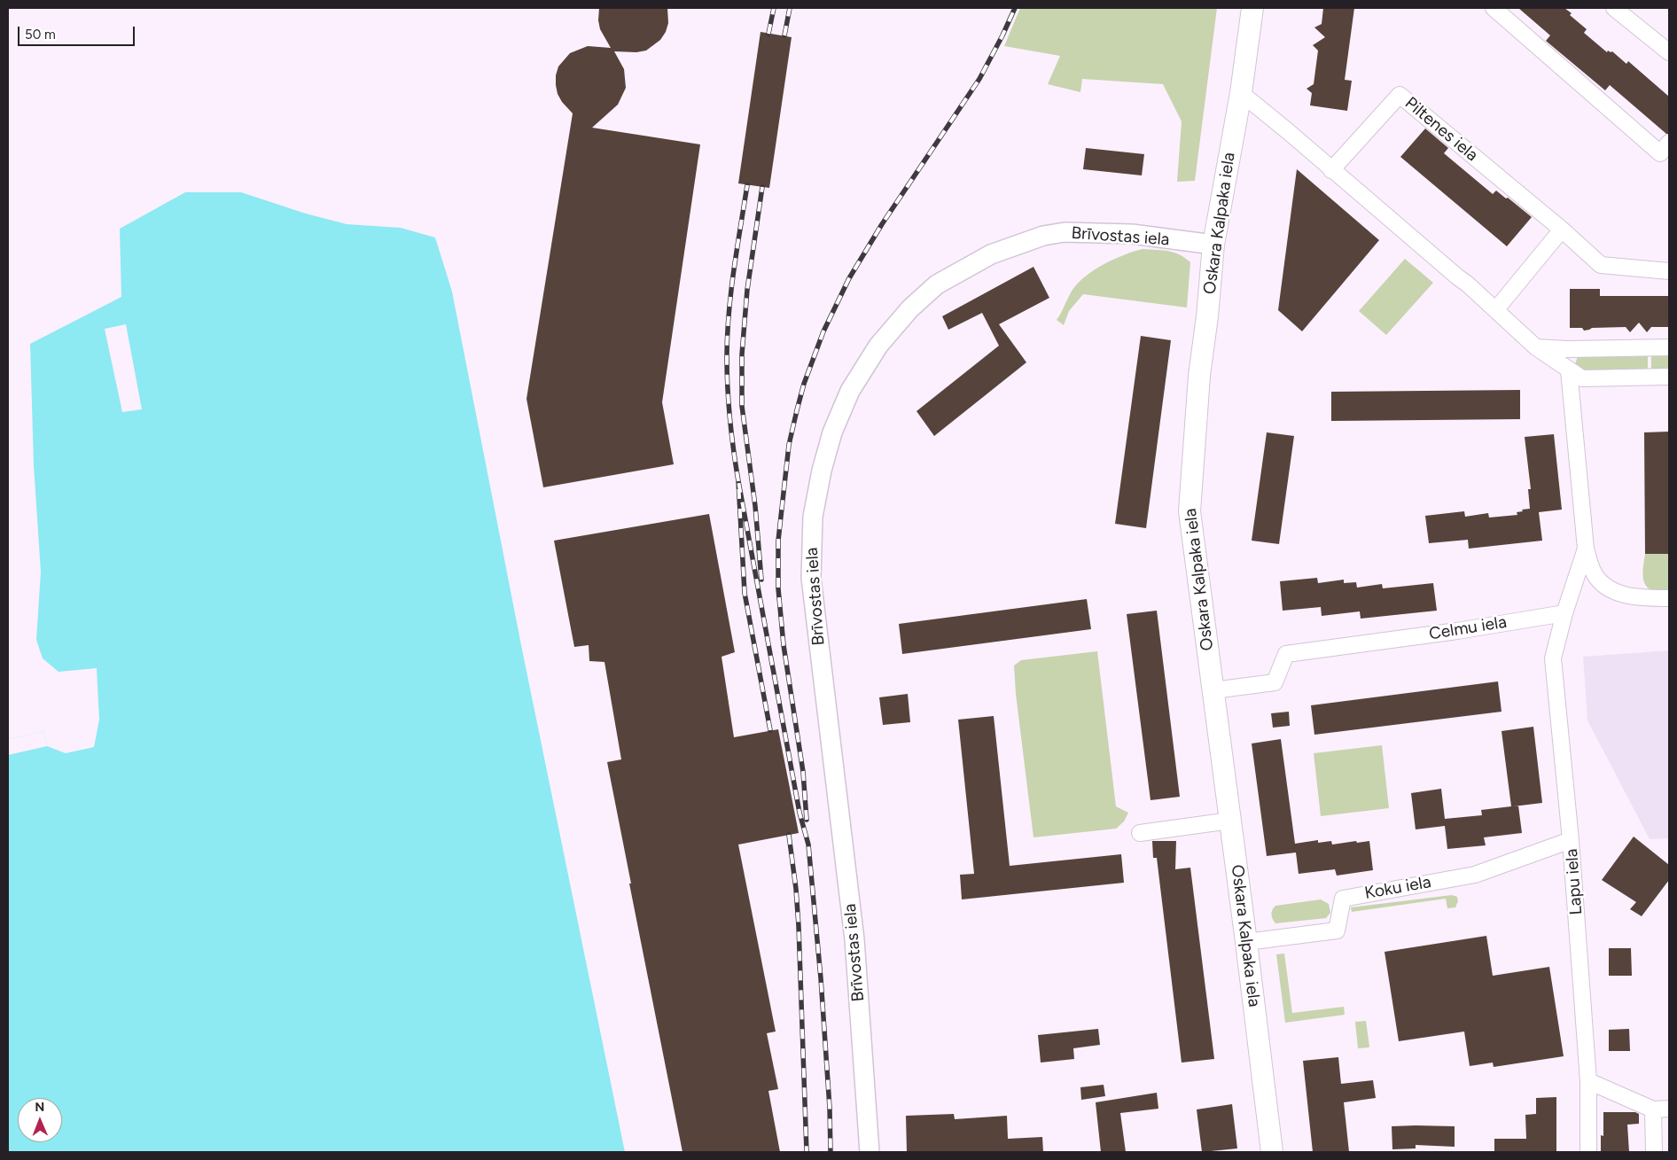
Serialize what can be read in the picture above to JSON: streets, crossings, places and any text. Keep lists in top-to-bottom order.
{
  "streets": {
    "main road": ["Oskara Kalpaka iela"],
    "street": [
      "Piltenes iela",
      "Brīvostas iela",
      "Celmu iela",
      "Lapu iela",
      "Koku iela"
    ]
  },
  "crossings": [
    ["Oskara Kalpaka iela", "Brīvostas iela"],
    ["Oskara Kalpaka iela", "Celmu iela"],
    ["Oskara Kalpaka iela", "Koku iela"],
    ["Celmu iela", "Lapu iela"],
    ["Lapu iela", "Koku iela"]
  ],
  "scale_bar": "50 m",
  "north": "top"
}
